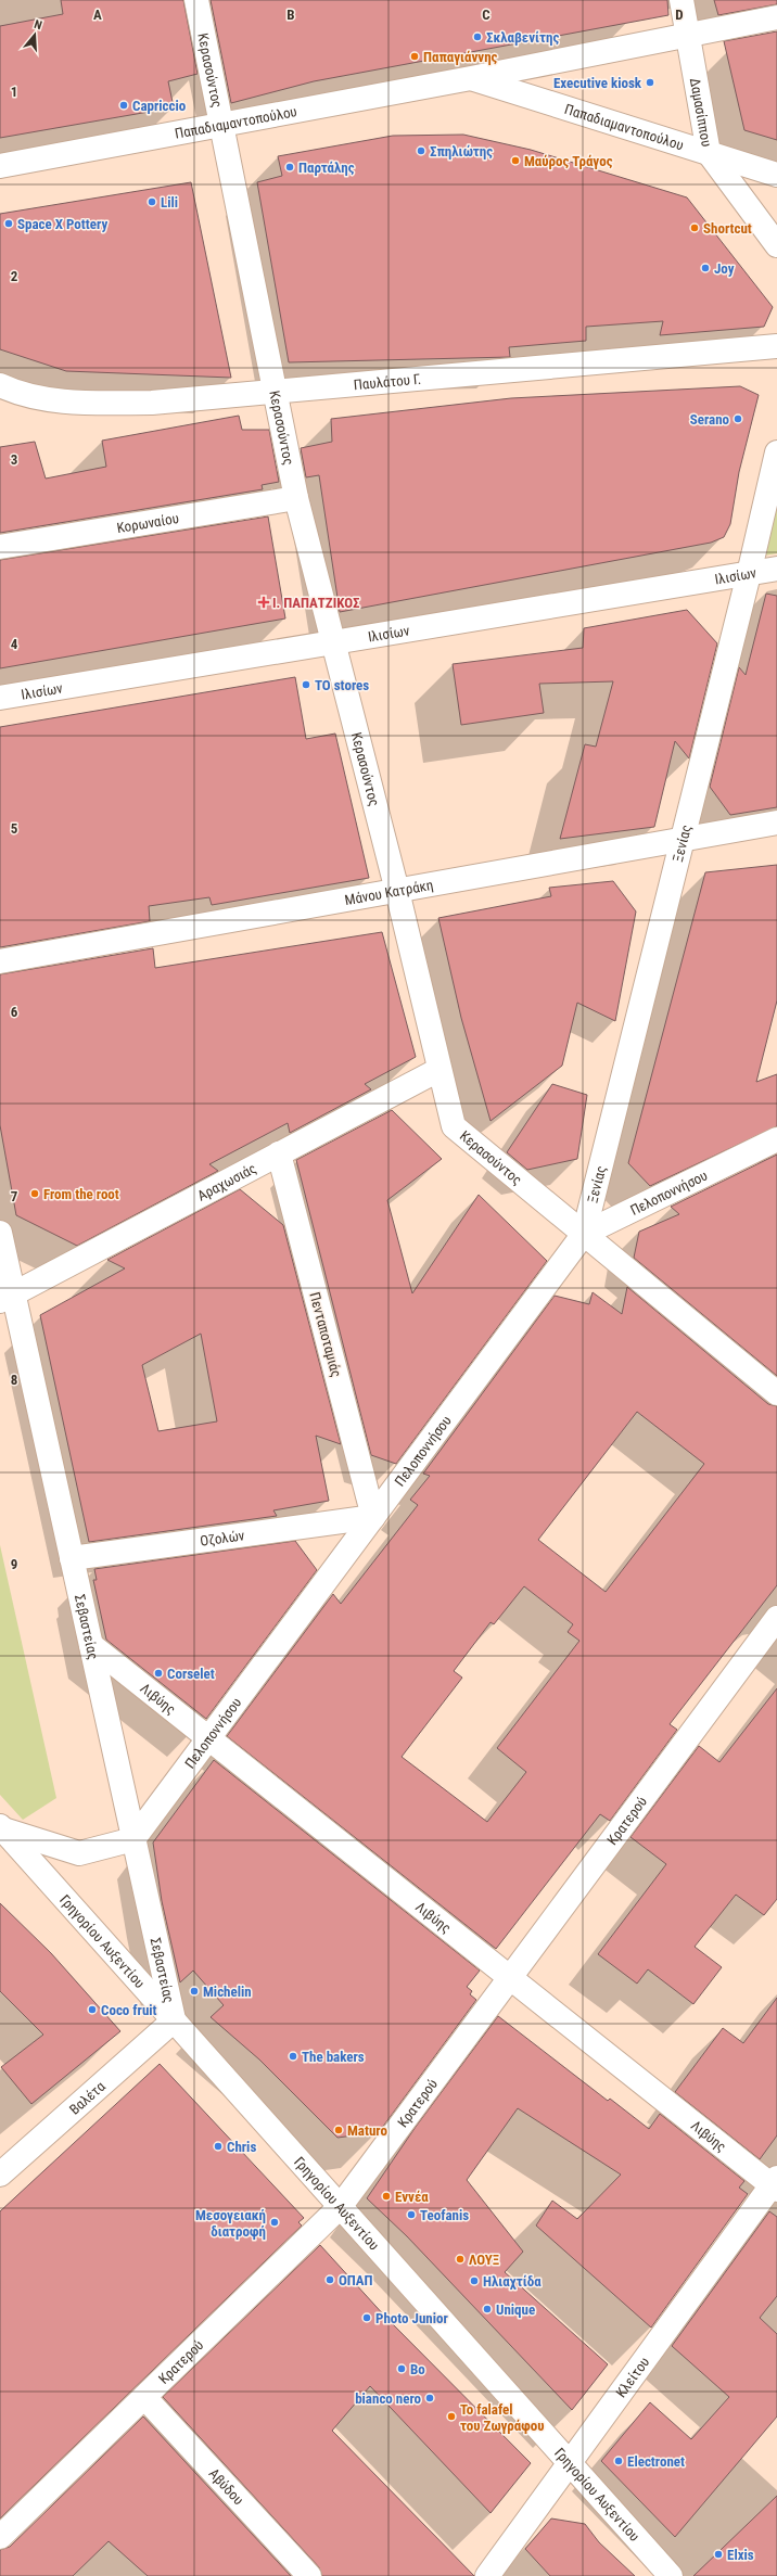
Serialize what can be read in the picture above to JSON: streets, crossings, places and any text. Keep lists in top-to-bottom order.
{
  "streets": {
    "street": [
      "Κερασούντος",
      "Δαμασίππου",
      "Παπαδιαμαντοπούλου",
      "Παυλάτου Γ.",
      "Κορωναίου",
      "Ιλισίων",
      "Ξενίας",
      "Μάνου Κατράκη",
      "Αραχωσιάς",
      "Πελοποννήσου",
      "Πενταποταμιάς",
      "Οζολών",
      "Σεβαστείας",
      "Λιβύης",
      "Κρατερού",
      "Γρηγορίου Αυξεντίου",
      "Βαλέτα",
      "Κλείτου",
      "Αβύδου"
    ]
  },
  "crossings": [
    ["Κερασούντος", "Παπαδιαμαντοπούλου"],
    ["Κερασούντος", "Παυλάτου Γ."],
    ["Κερασούντος", "Κορωναίου"],
    ["Κερασούντος", "Ιλισίων"],
    ["Κερασούντος", "Ξενίας"],
    ["Κερασούντος", "Μάνου Κατράκη"],
    ["Κερασούντος", "Αραχωσιάς"],
    ["Κερασούντος", "Πελοποννήσου"],
    ["Δαμασίππου", "Παπαδιαμαντοπούλου"],
    ["Ιλισίων", "Ξενίας"],
    ["Ξενίας", "Μάνου Κατράκη"],
    ["Ξενίας", "Πελοποννήσου"],
    ["Αραχωσιάς", "Πενταποταμιάς"],
    ["Αραχωσιάς", "Σεβαστείας"],
    ["Πελοποννήσου", "Πενταποταμιάς"],
    ["Πελοποννήσου", "Οζολών"],
    ["Πελοποννήσου", "Σεβαστείας"],
    ["Πελοποννήσου", "Λιβύης"],
    ["Πενταποταμιάς", "Οζολών"],
    ["Οζολών", "Σεβαστείας"],
    ["Σεβαστείας", "Λιβύης"],
    ["Σεβαστείας", "Γρηγορίου Αυξεντίου"],
    ["Σεβαστείας", "Βαλέτα"],
    ["Λιβύης", "Κρατερού"],
    ["Λιβύης", "Κλείτου"],
    ["Κρατερού", "Γρηγορίου Αυξεντίου"],
    ["Κρατερού", "Αβύδου"],
    ["Γρηγορίου Αυξεντίου", "Βαλέτα"],
    ["Γρηγορίου Αυξεντίου", "Κλείτου"]
  ],
  "places": {
    "other": [
      "Σκλαβενίτης",
      "Παπαγιάννης",
      "Executive kiosk",
      "Capriccio",
      "Σπηλιώτης",
      "Μαύρος Τράγος",
      "Παρτάλης",
      "Lili",
      "Space X Pottery",
      "Shortcut",
      "Joy",
      "Serano",
      "TO stores",
      "From the root",
      "Corselet",
      "Michelin",
      "Coco fruit",
      "The bakers",
      "Maturo",
      "Chris",
      "Εννέα",
      "Teofanis",
      "Μεσογειακή διατροφή",
      "ΛΟΥΞ",
      "ΟΠΑΠ",
      "Ηλιαχτίδα",
      "Unique",
      "Photo Junior",
      "Bo",
      "bianco nero",
      "Το falafel του Ζωγράφου",
      "Electronet",
      "Elxis"
    ],
    "health": ["Ι. ΠΑΠΑΤΖΙΚΟΣ"]
  },
  "north": "top",
  "grid": {
    "columns": [
      "A",
      "B",
      "C",
      "D"
    ],
    "rows": [
      "1",
      "2",
      "3",
      "4",
      "5",
      "6",
      "7",
      "8",
      "9"
    ]
  }
}
